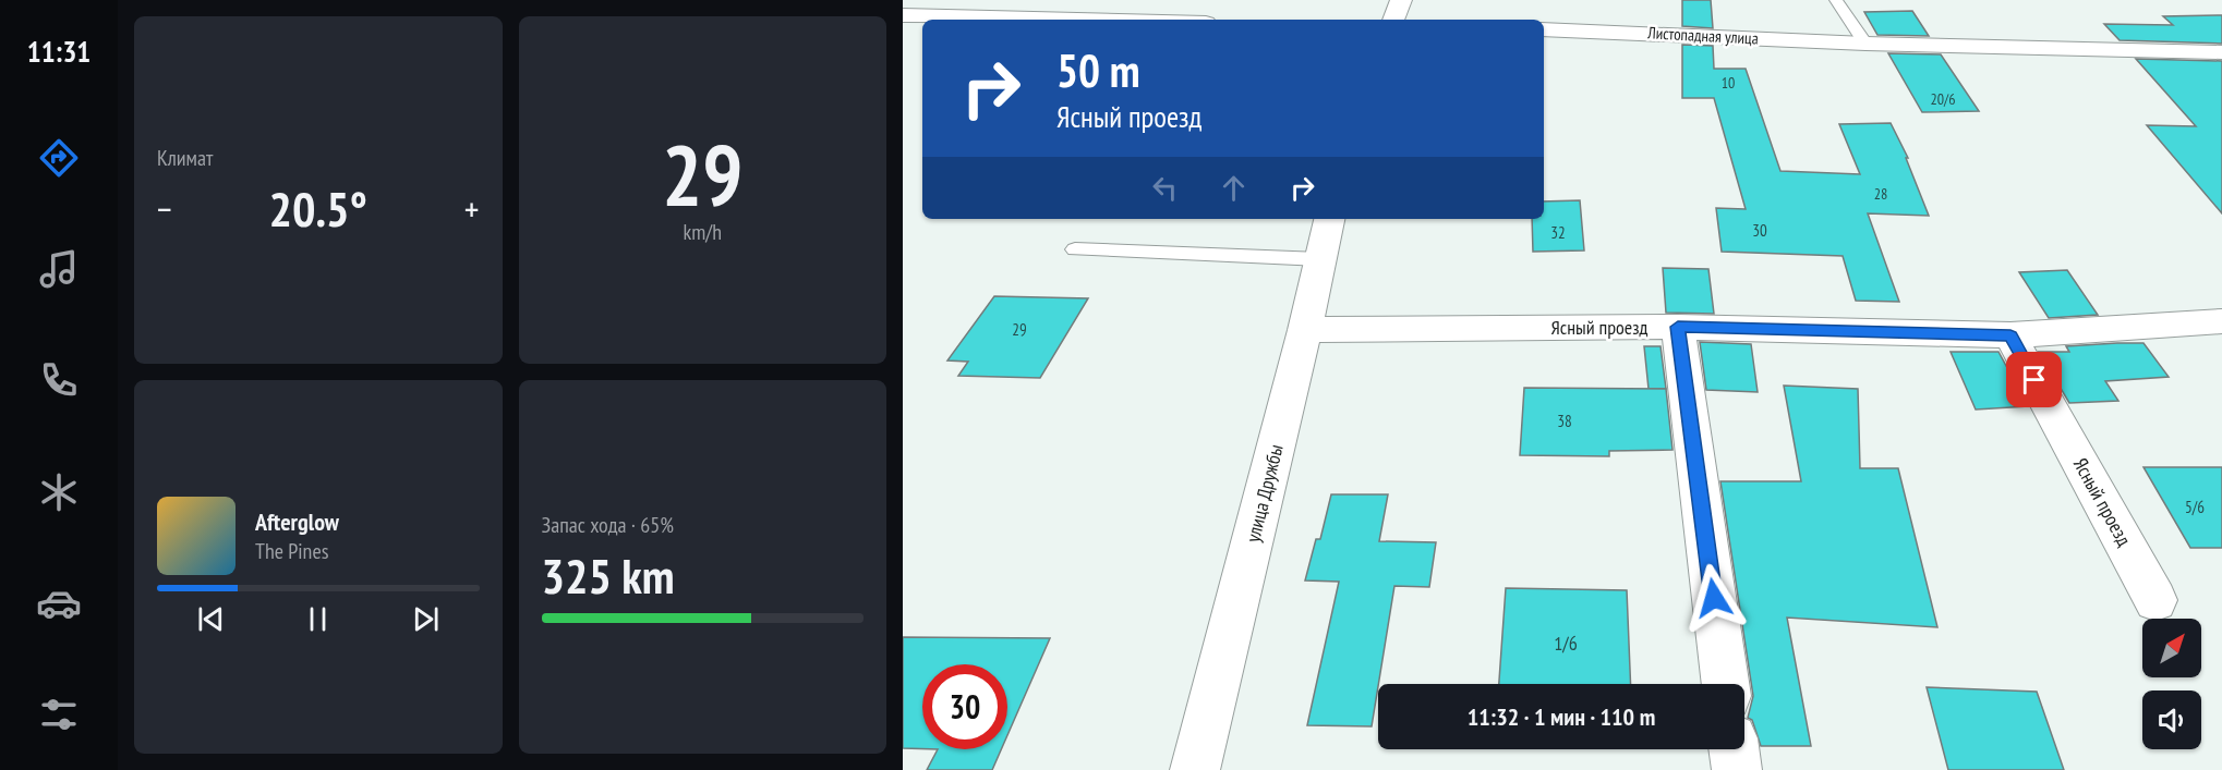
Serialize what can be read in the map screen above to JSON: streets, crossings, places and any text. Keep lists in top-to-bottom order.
{
  "streets": {
    "street": ["Листопадная улица", "Ясный проезд", "улица Дружбы"]
  },
  "crossings": [
    ["Ясный проезд", "улица Дружбы"]
  ],
  "house_numbers": [
    "10",
    "20/6",
    "28",
    "30",
    "32",
    "29",
    "38",
    "5/6",
    "1/6"
  ],
  "north": "top right",
  "page": {
    "tabs": "11:31",
    "tile": [
      "Климат",
      ["29", "km/h"],
      ["Запас хода · 65%", "325 km"]
    ],
    "turn": ["50 m", "Ясный проезд"],
    "heat": ["−", "20.5°", "+"],
    "song": ["Afterglow", "The Pines"],
    "limit": "30",
    "trip": "11:32 · 1 мин · 110 m"
  }
}
